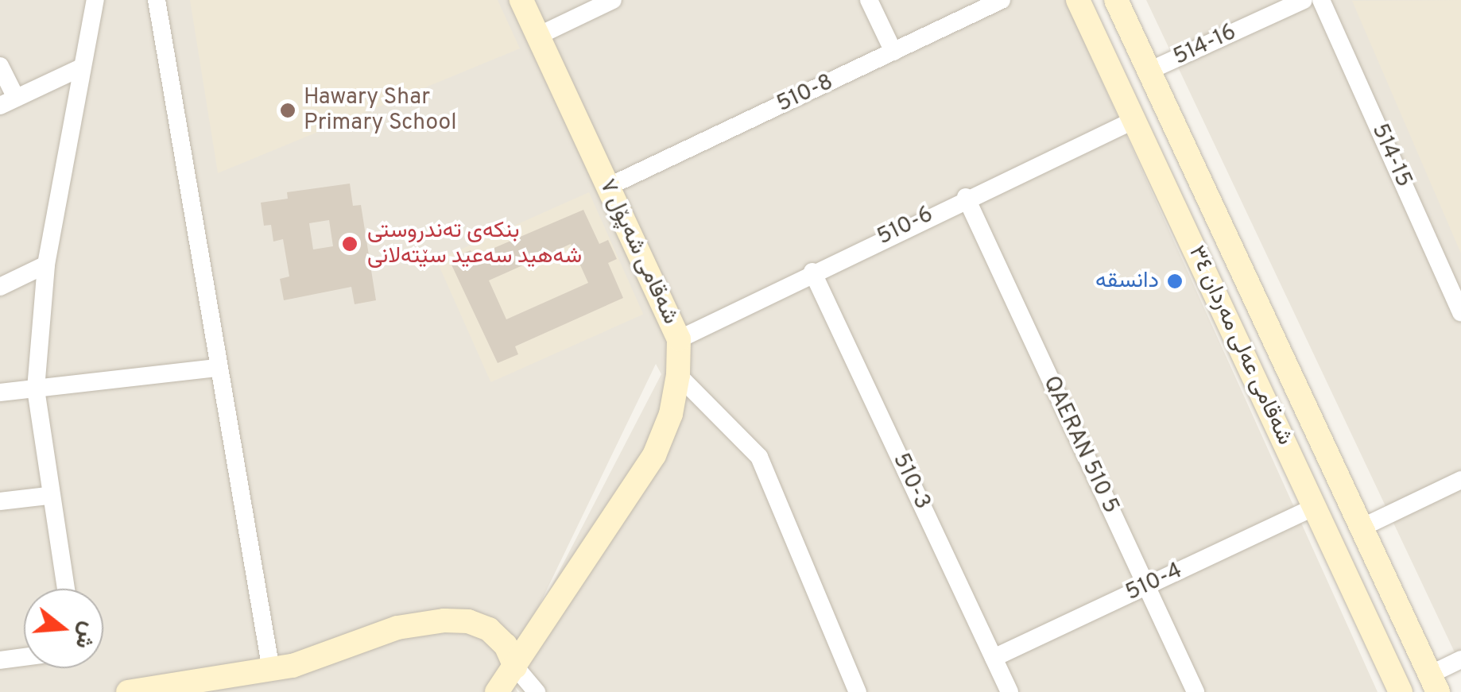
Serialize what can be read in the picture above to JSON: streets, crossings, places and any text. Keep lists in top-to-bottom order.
{
  "streets": {
    "main road": ["شەقامی شەپۆل ٧", "شەقامی عەلی مەردان ٣٤"],
    "street": [
      "514-16",
      "510-8",
      "514-15",
      "510-6",
      "QAERAN 510 5",
      "510-3",
      "510-4"
    ]
  },
  "crossings": [
    ["514-16", "شەقامی عەلی مەردان ٣٤"],
    ["510-8", "شەقامی شەپۆل ٧"],
    ["510-6", "شەقامی شەپۆل ٧"],
    ["510-6", "شەقامی عەلی مەردان ٣٤"],
    ["510-6", "QAERAN 510 5"],
    ["510-6", "510-3"],
    ["شەقامی عەلی مەردان ٣٤", "510-4"],
    ["QAERAN 510 5", "510-4"],
    ["510-3", "510-4"]
  ],
  "places": ["Hawary Shar Primary School", "بنکەی تەندروستی شەهید سەعید سێتەلانی", "دانسقه"],
  "north": "right"
}
